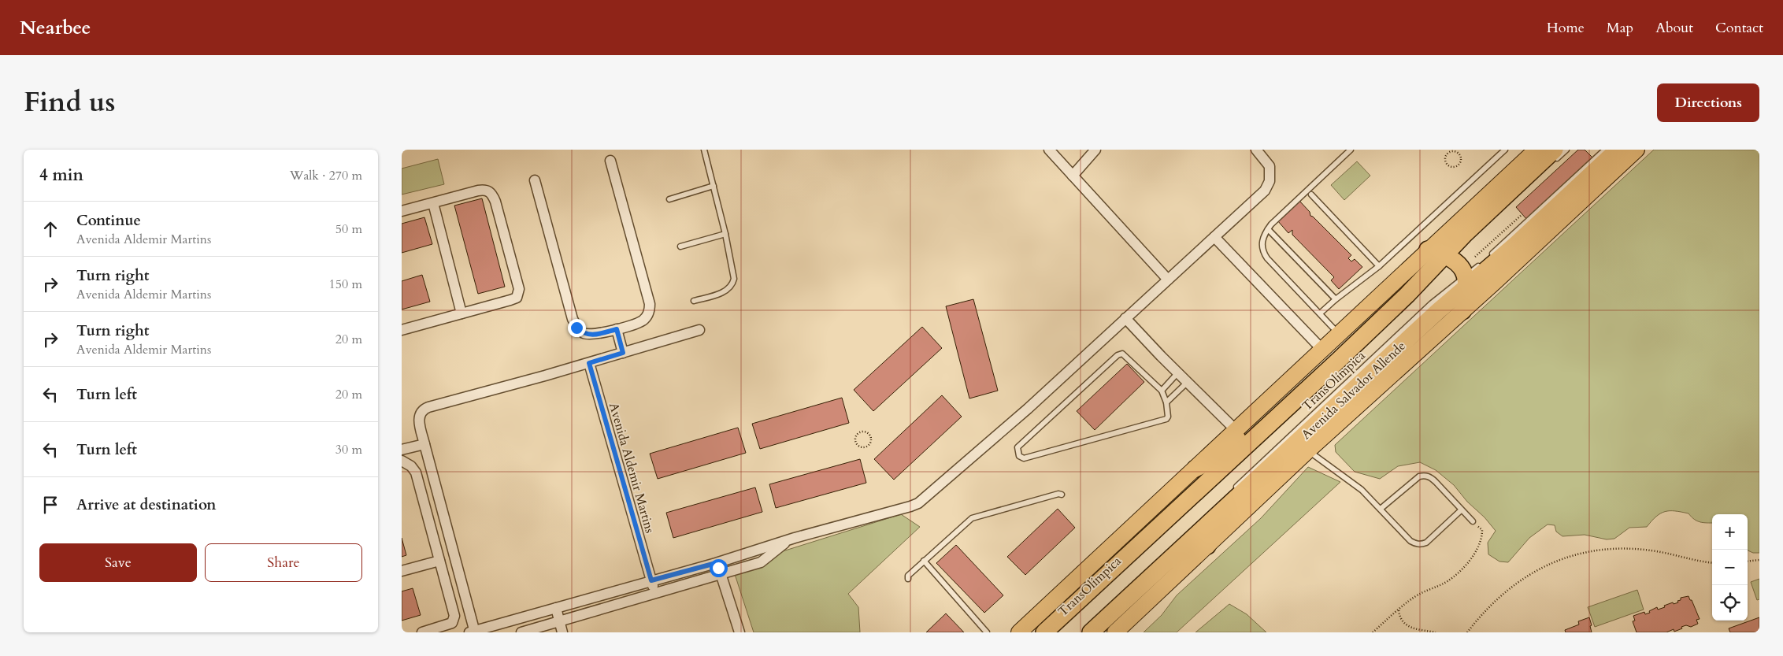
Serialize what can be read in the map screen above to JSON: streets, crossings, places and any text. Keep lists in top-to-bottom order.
{
  "streets": {
    "highway": ["Avenida Salvador Allende"],
    "street": ["Avenida Aldemir Martins"],
    "lane": ["TransOlímpica"]
  },
  "crossings": [
    ["TransOlímpica", "Avenida Salvador Allende"]
  ],
  "page": {
    "header": "Nearbee",
    "nav": [
      "Home",
      "Map",
      "About",
      "Contact"
    ],
    "title": "Find us",
    "buttons": [
      "Directions",
      ["Save", "Share"]
    ],
    "heading": ["4 min", "Walk · 270 m"],
    "list": [
      ["Continue", "Avenida Aldemir Martins", "50 m"],
      ["Turn right", "Avenida Aldemir Martins", "150 m"],
      ["Turn right", "Avenida Aldemir Martins", "20 m"],
      ["Turn left", "20 m"],
      ["Turn left", "30 m"],
      "Arrive at destination"
    ],
    "map_buttons": ["+", "−"]
  }
}
